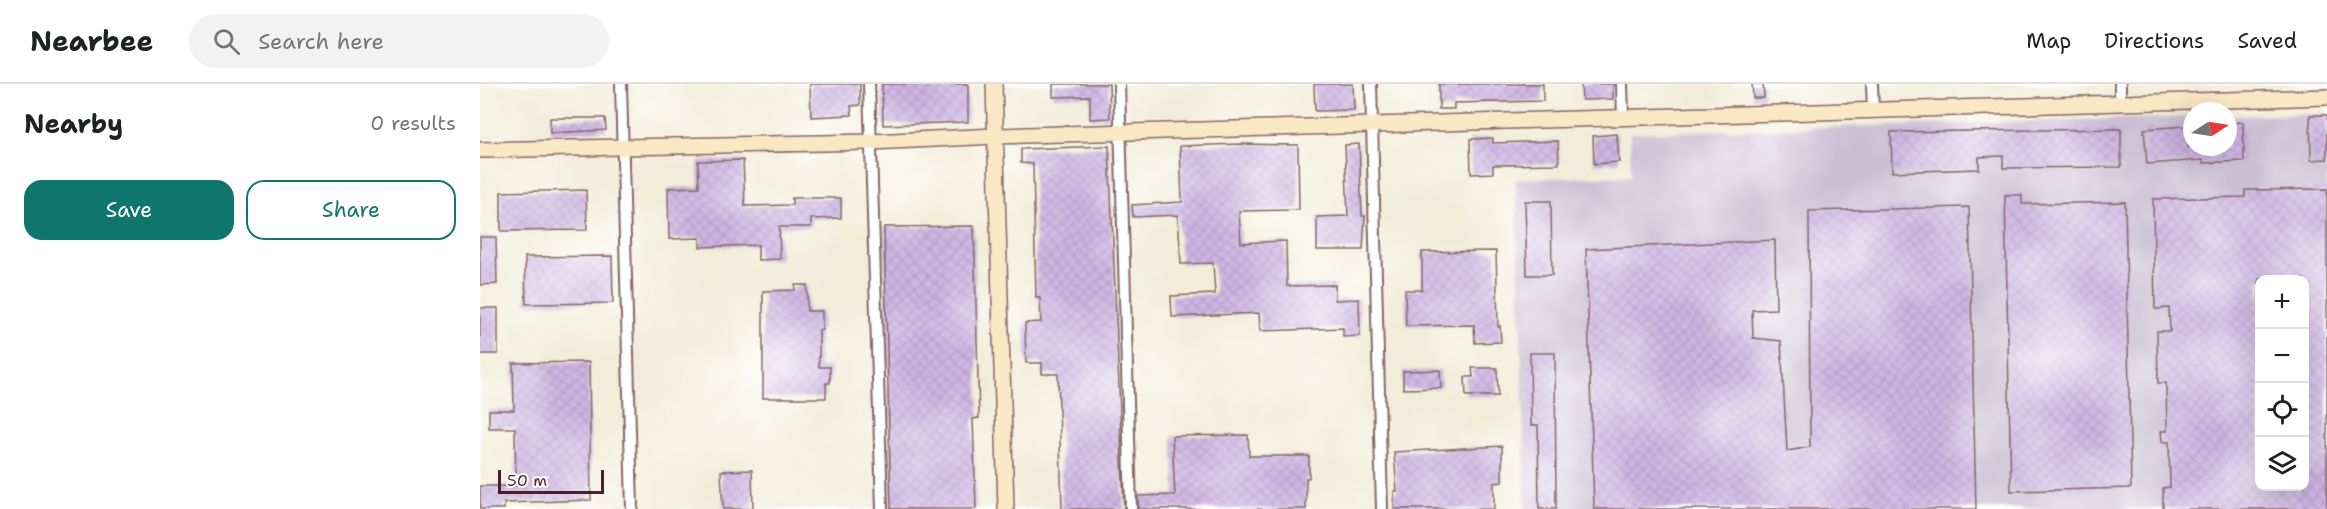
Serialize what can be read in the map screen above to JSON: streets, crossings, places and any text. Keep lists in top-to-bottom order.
{
  "scale_bar": "50 m",
  "north": "right",
  "page": {
    "header": "Nearbee",
    "search": "Search here",
    "nav": ["Map", "Directions", "Saved"],
    "heading": ["Nearby", "0 results"],
    "buttons": ["Save", "Share"],
    "map_buttons": ["+", "−"],
    "scale": "50 m"
  }
}
